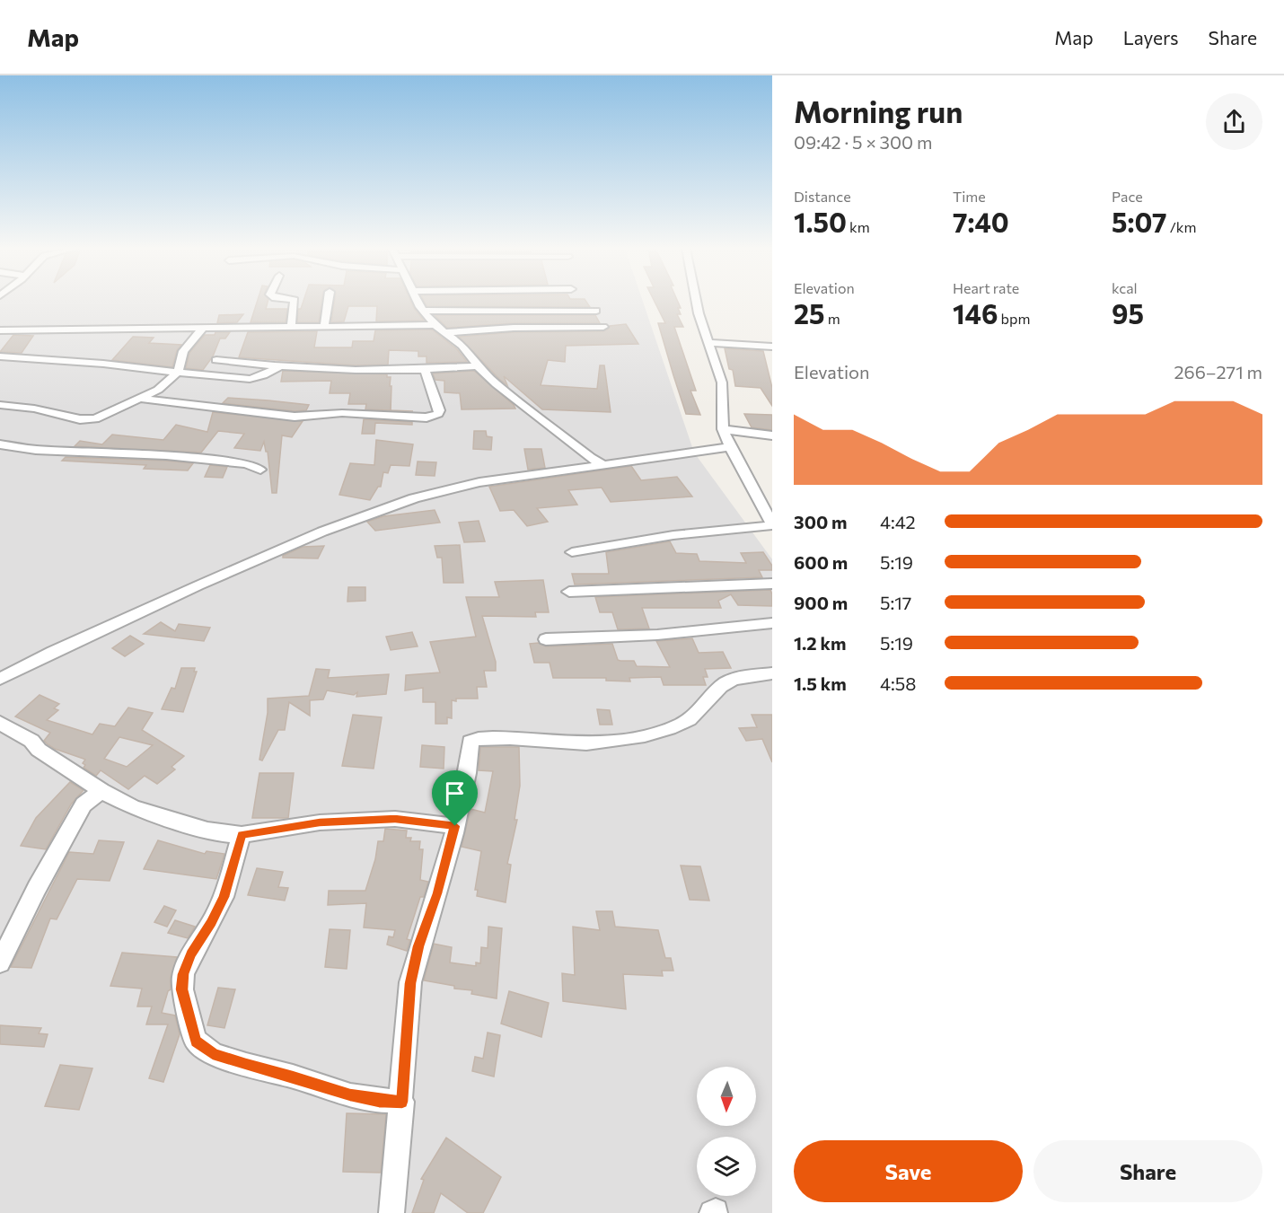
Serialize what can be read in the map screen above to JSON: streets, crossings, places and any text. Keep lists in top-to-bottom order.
{
  "north": "bottom",
  "page": {
    "header": "Map",
    "nav": ["Map", "Layers", "Share"],
    "heading": ["Morning run", "09:42 · 5 × 300 m"],
    "stats": [
      ["Distance", "1.50 km"],
      ["Time", "7:40"],
      ["Pace", "5:07 /km"],
      ["Elevation", "25 m"],
      ["Heart rate", "146 bpm"],
      ["kcal", "95"]
    ],
    "chart": ["Elevation", "266–271 m"],
    "list": [
      {
        "name": "300 m",
        "note": "4:42"
      },
      {
        "name": "600 m",
        "note": "5:19"
      },
      {
        "name": "900 m",
        "note": "5:17"
      },
      {
        "name": "1.2 km",
        "note": "5:19"
      },
      {
        "name": "1.5 km",
        "note": "4:58"
      }
    ],
    "buttons": ["Save", "Share"]
  }
}
